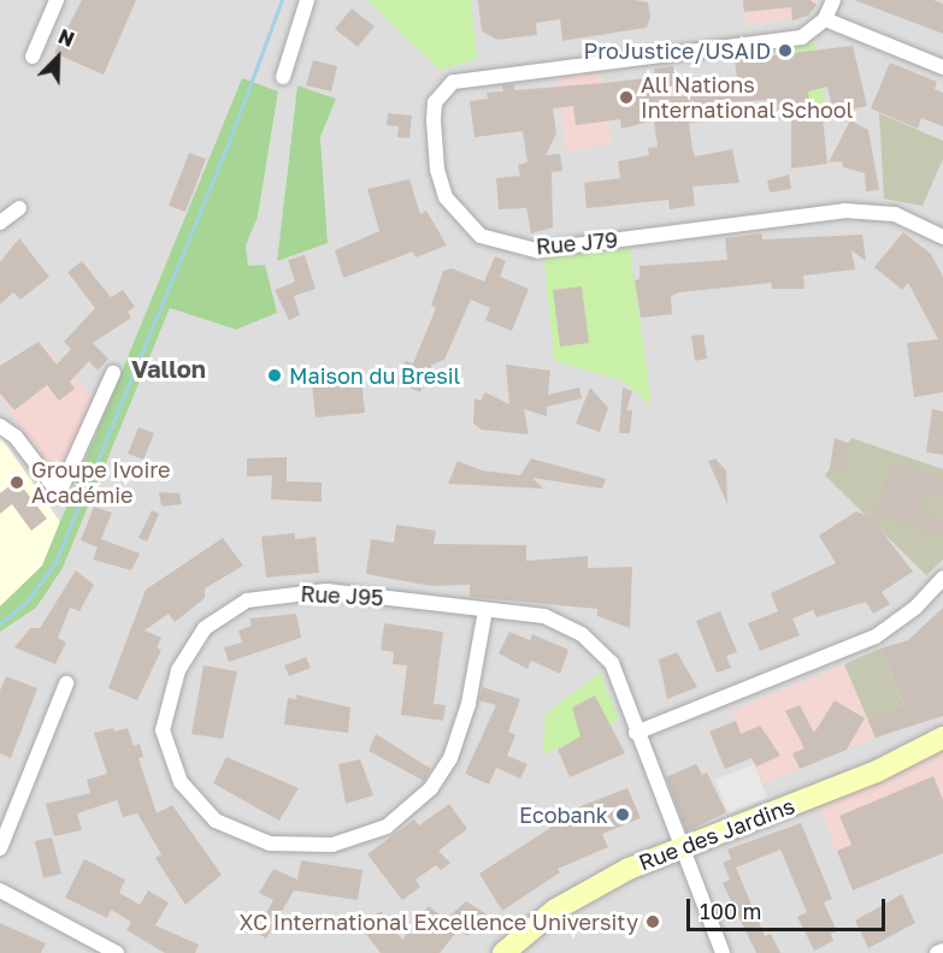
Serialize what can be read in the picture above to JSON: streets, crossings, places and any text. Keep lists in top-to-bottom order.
{
  "streets": {
    "main road": ["Rue des Jardins"],
    "street": ["Rue J79", "Rue J95"]
  },
  "crossings": [
    ["Rue J95", "Rue des Jardins"]
  ],
  "districts": ["Vallon"],
  "places": [
    "ProJustice/USAID",
    "All Nations International School",
    "Maison du Bresil",
    "Groupe Ivoire Académie",
    "Ecobank",
    "XC International Excellence University"
  ],
  "scale_bar": "100 m",
  "north": "top right"
}
